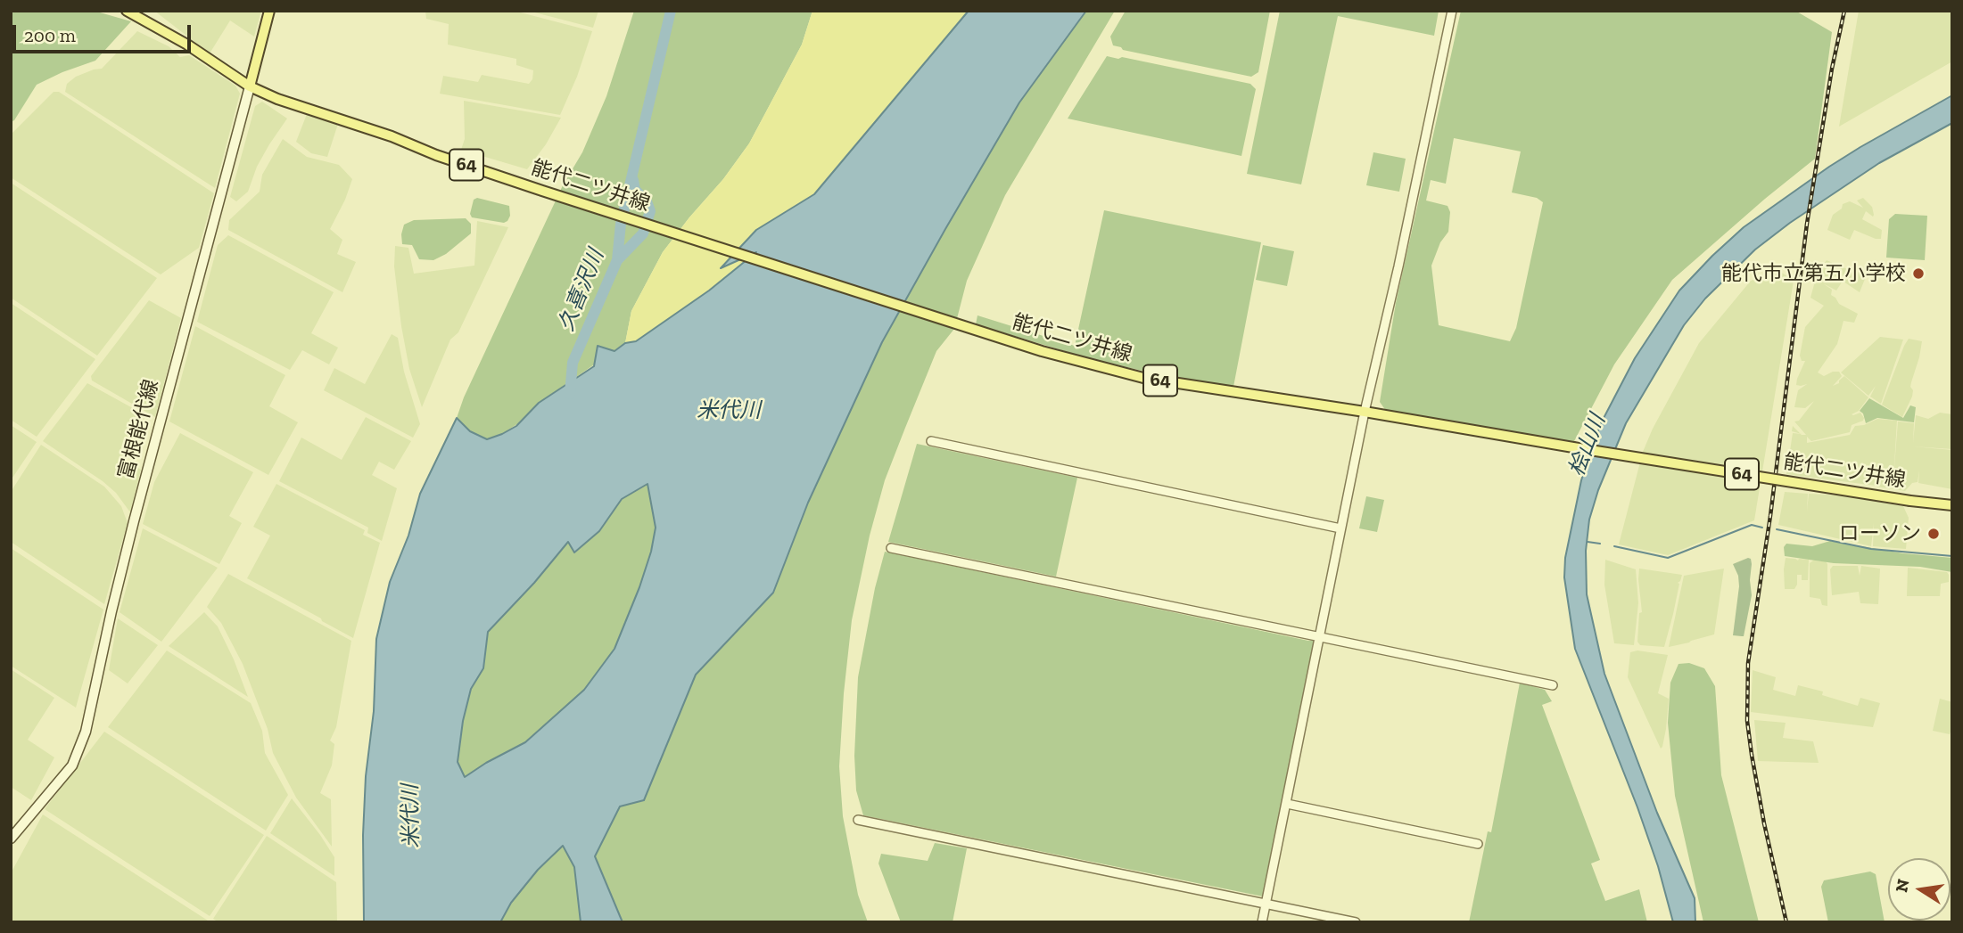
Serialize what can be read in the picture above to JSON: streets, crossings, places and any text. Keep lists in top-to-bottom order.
{
  "streets": {
    "main road": ["64", "能代二ツ井線", "富根能代線"]
  },
  "crossings": [
    ["能代二ツ井線", "富根能代線"]
  ],
  "water": ["久喜沢川", "米代川", "桧山川"],
  "places": ["能代市立第五小学校", "ローソン"],
  "scale_bar": "200 m",
  "north": "left"
}
